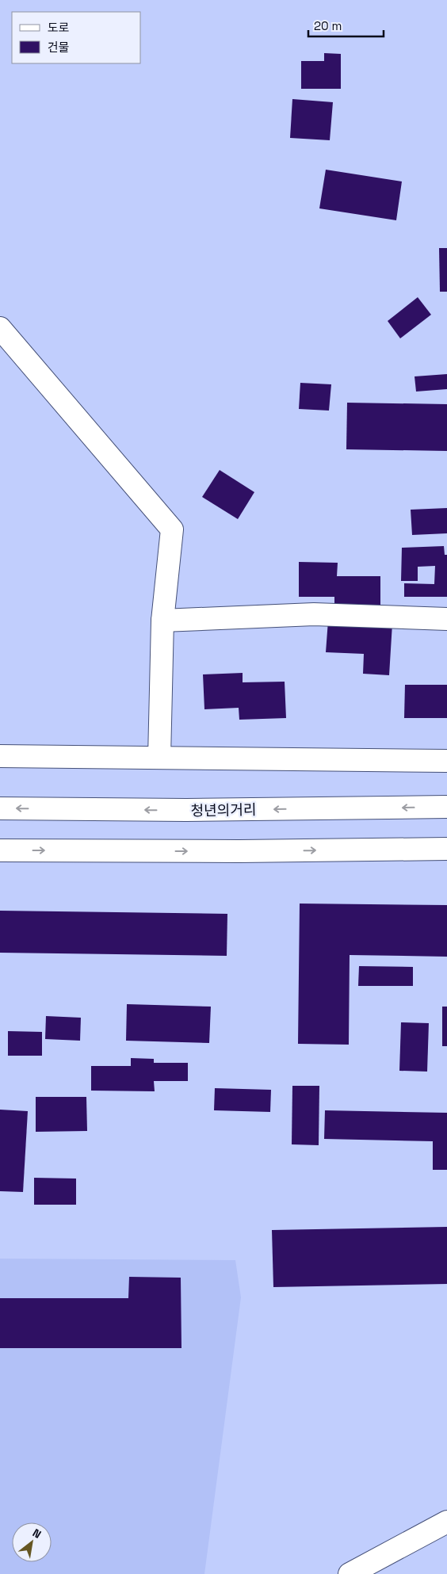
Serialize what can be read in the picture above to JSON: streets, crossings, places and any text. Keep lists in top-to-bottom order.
{
  "streets": {
    "street": ["청년의거리"]
  },
  "legend": ["도로", "건물"],
  "scale_bar": "20 m",
  "north": "top right"
}
